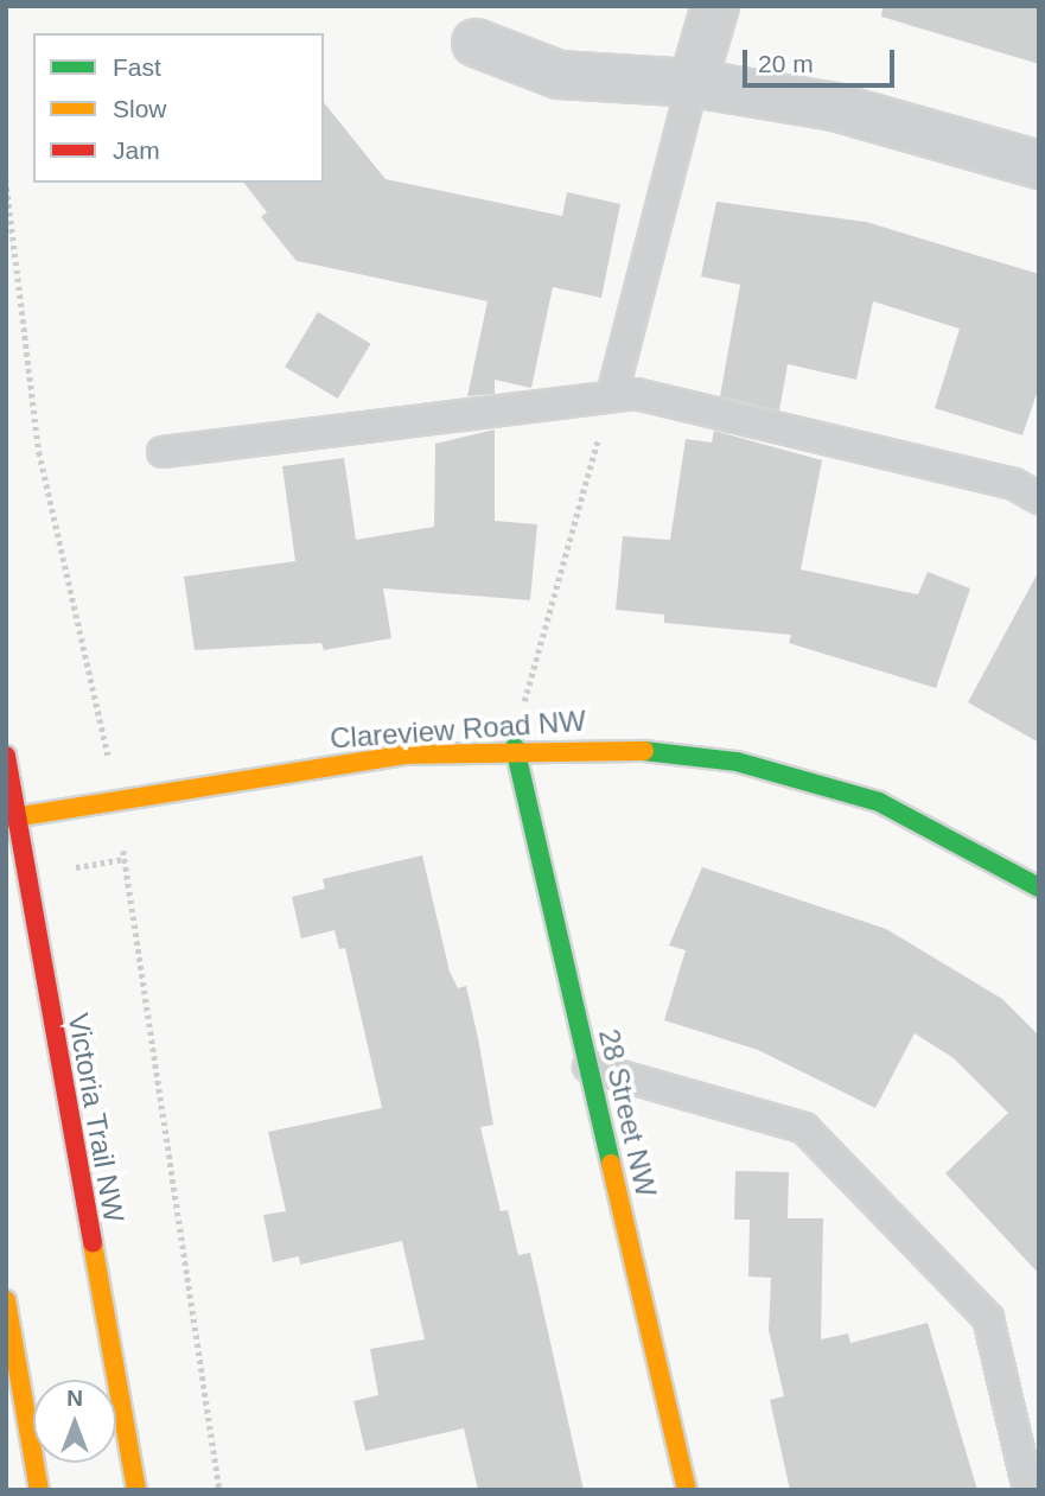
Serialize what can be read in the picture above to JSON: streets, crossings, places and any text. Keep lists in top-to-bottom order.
{
  "streets": {
    "street": ["Clareview Road NW", "28 Street NW", "Victoria Trail NW"]
  },
  "crossings": [
    ["Clareview Road NW", "28 Street NW"],
    ["Clareview Road NW", "Victoria Trail NW"]
  ],
  "legend": ["Fast", "Slow", "Jam"],
  "scale_bar": "20 m",
  "north": "top"
}
